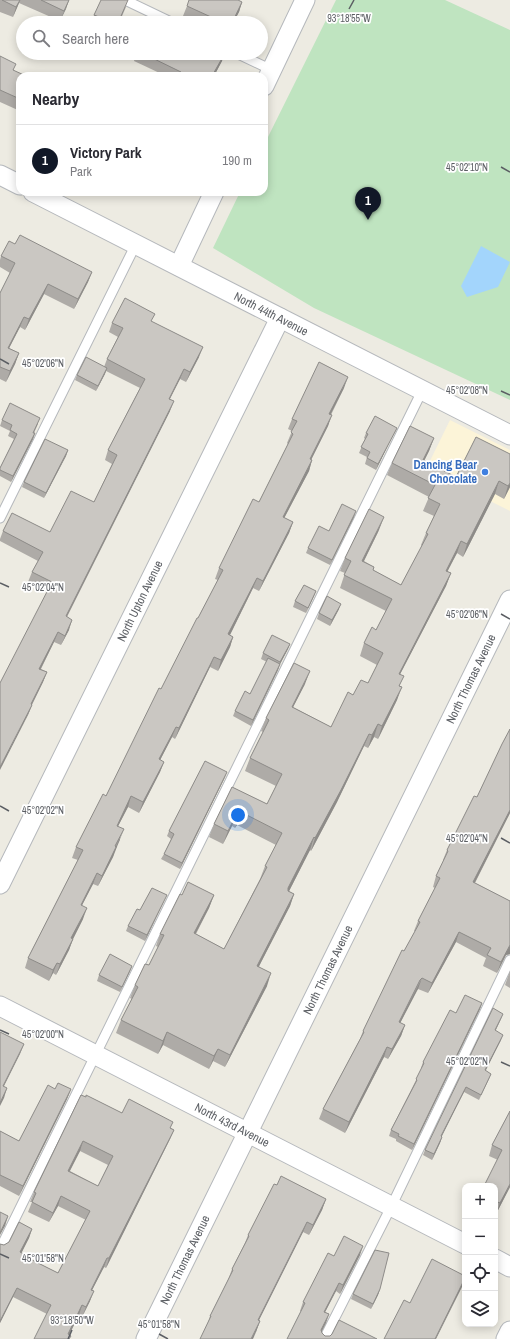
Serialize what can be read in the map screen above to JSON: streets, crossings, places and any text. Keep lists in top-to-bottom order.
{
  "streets": {
    "street": [
      "North 44th Avenue",
      "North Upton Avenue",
      "North Thomas Avenue",
      "North 43rd Avenue"
    ]
  },
  "crossings": [
    ["North 44th Avenue", "North Upton Avenue"],
    ["North Thomas Avenue", "North 43rd Avenue"]
  ],
  "places": ["Dancing Bear Chocolate"],
  "page": {
    "search": "Search here",
    "heading": "Nearby",
    "list": [
      {
        "mark": "1",
        "name": "Victory Park",
        "note": "Park",
        "value": "190 m"
      }
    ],
    "pins": "1",
    "map_buttons": ["+", "−"]
  },
  "coordinates": [
    "93°18'55\"W",
    "45°02'10\"N",
    "45°02'06\"N",
    "45°02'08\"N",
    "45°02'04\"N",
    "45°02'02\"N",
    "45°02'00\"N",
    "45°01'58\"N",
    "93°18'50\"W"
  ]
}
